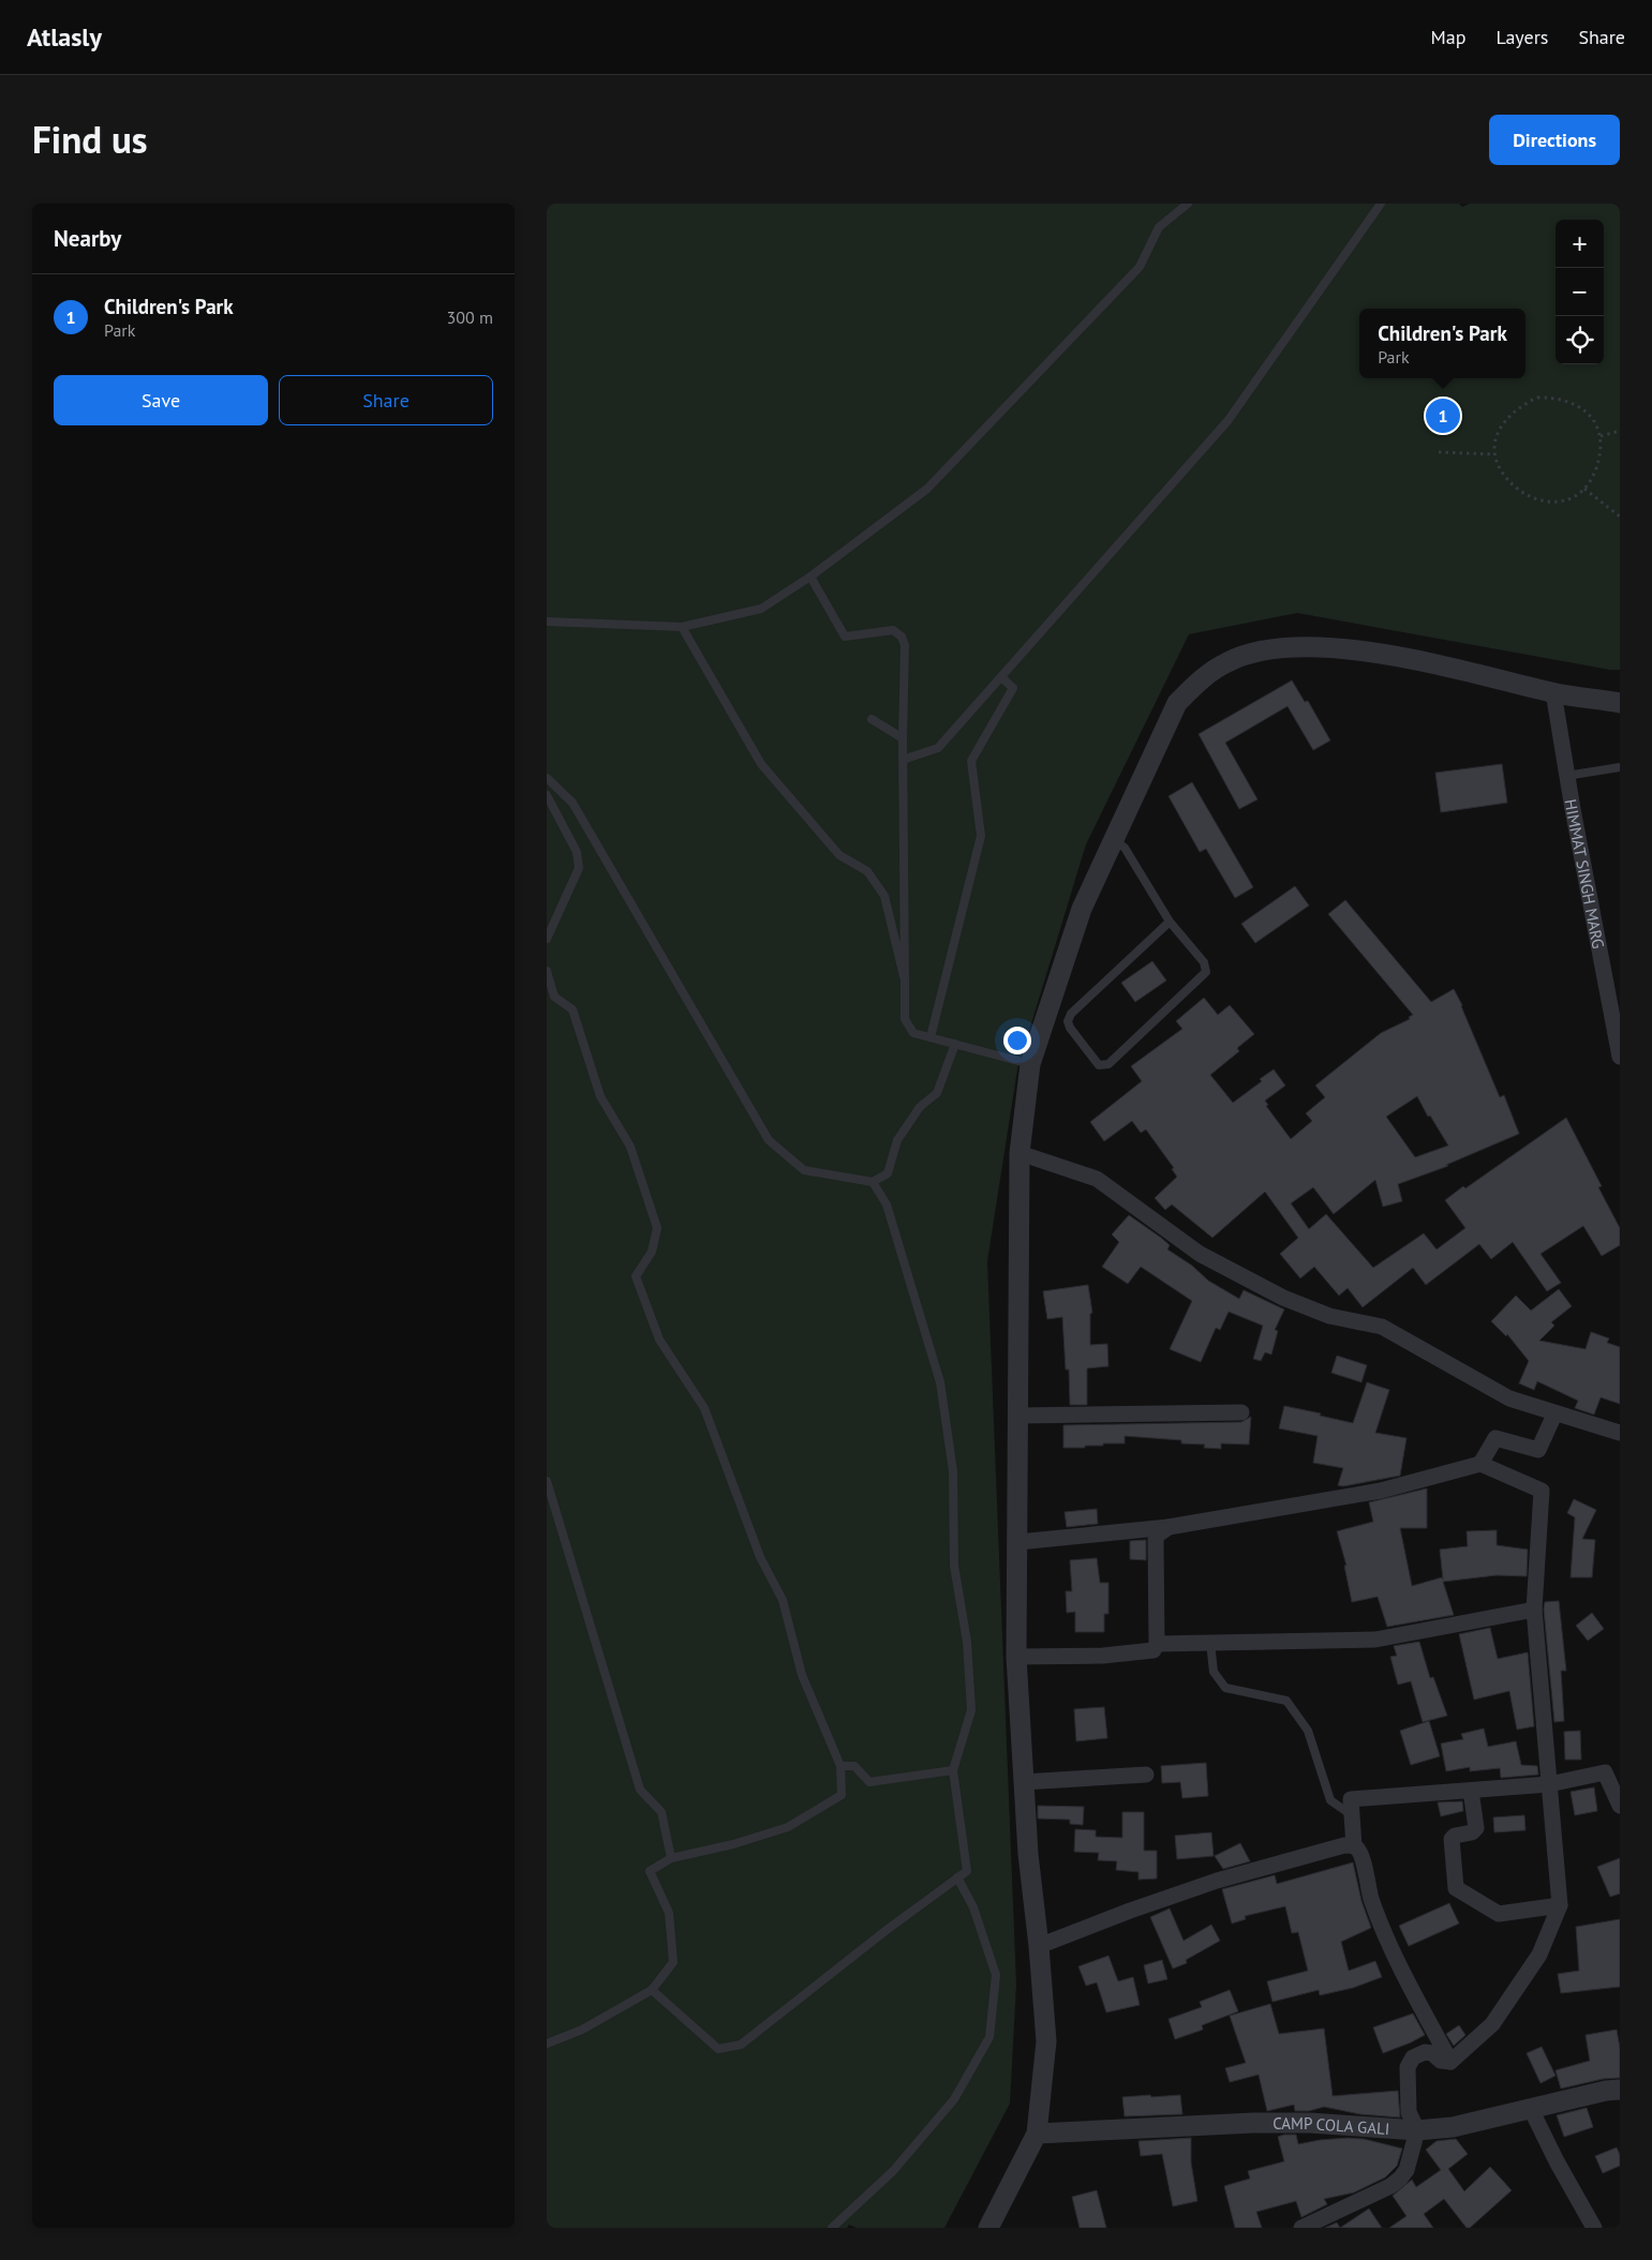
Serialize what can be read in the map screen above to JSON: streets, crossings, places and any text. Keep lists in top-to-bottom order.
{
  "streets": {
    "street": ["HIMMAT SINGH MARG", "CAMP COLA GALI"]
  },
  "page": {
    "header": "Atlasly",
    "nav": ["Map", "Layers", "Share"],
    "title": "Find us",
    "buttons": [
      "Directions",
      ["Save", "Share"]
    ],
    "heading": "Nearby",
    "map_buttons": ["+", "−"],
    "list": [
      {
        "mark": "1",
        "name": "Children's Park",
        "note": "Park",
        "value": "300 m"
      }
    ],
    "popup": ["Children's Park", "Park"],
    "pins": "1"
  }
}
